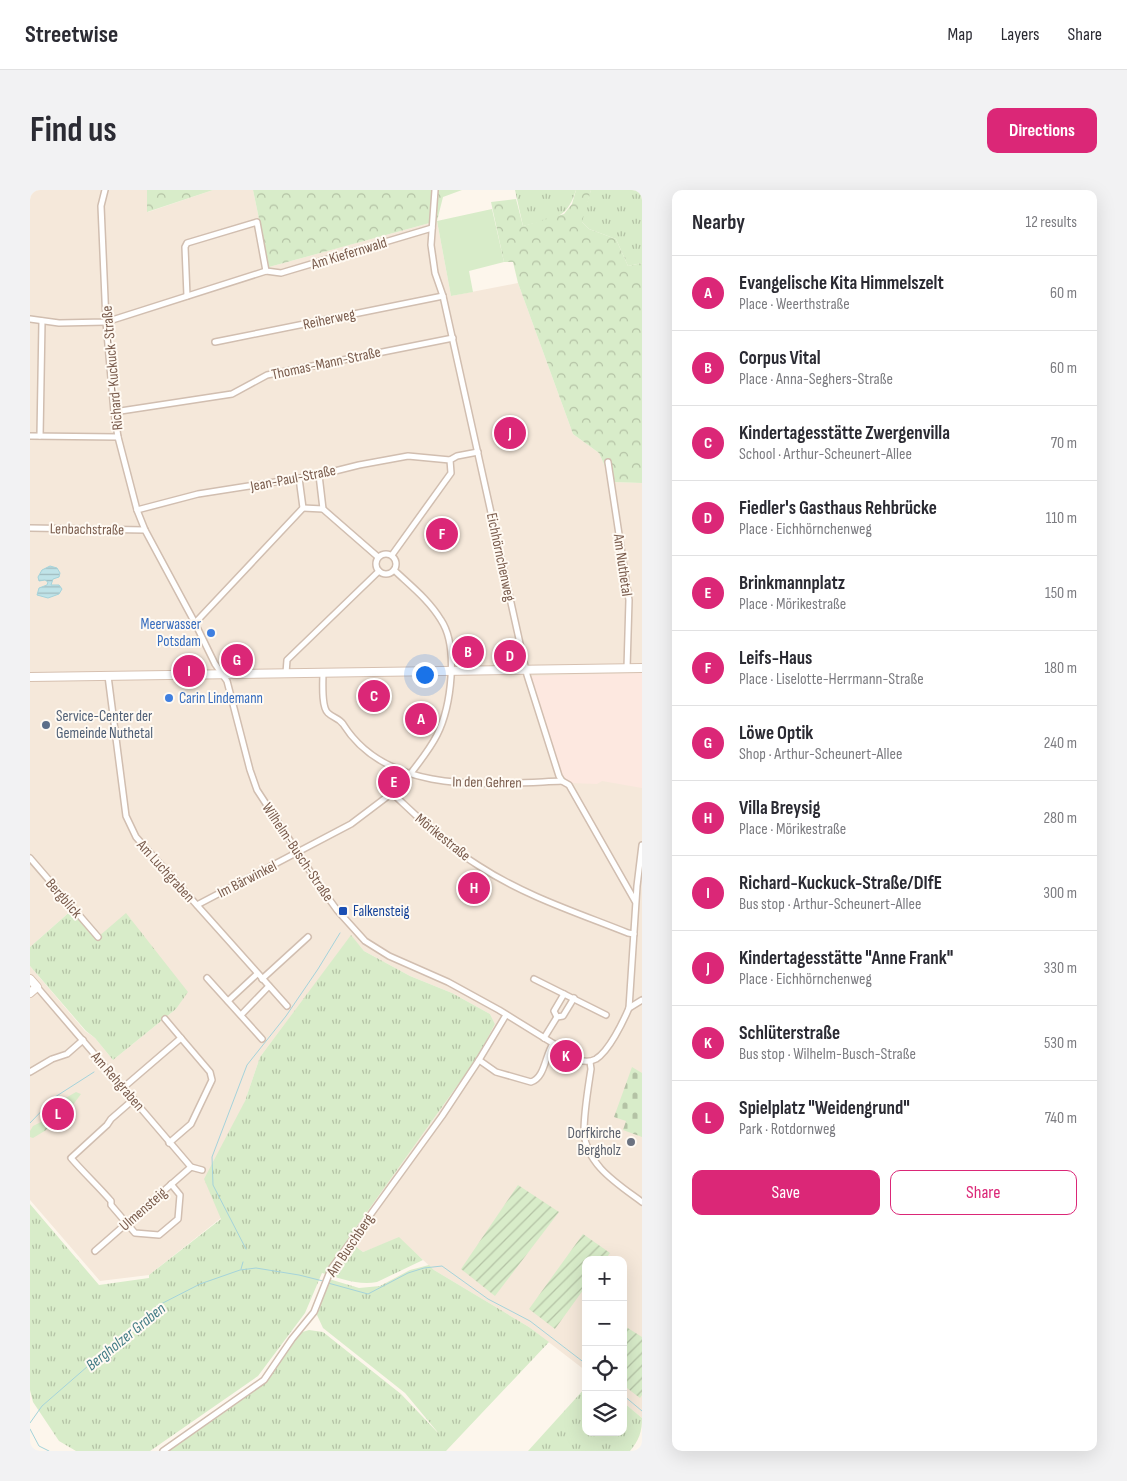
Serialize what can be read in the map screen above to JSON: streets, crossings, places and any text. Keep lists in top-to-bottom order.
{
  "streets": {
    "main road": ["Am Rehgraben"],
    "street": [
      "Am Kiefernwald",
      "Reiherweg",
      "Thomas-Mann-Straße",
      "Richard-Kuckuck-Straße",
      "Jean-Paul-Straße",
      "Lenbachstraße",
      "Eichhörnchenweg",
      "Am Nuthetal",
      "In den Gehren",
      "Mörikestraße",
      "Wilhelm-Busch-Straße",
      "Am Luchgraben",
      "Im Bärwinkel",
      "Bergblick",
      "Ulmensteig",
      "Am Buschberg"
    ]
  },
  "crossings": [
    ["Am Kiefernwald", "Richard-Kuckuck-Straße"],
    ["Am Kiefernwald", "Eichhörnchenweg"],
    ["Reiherweg", "Eichhörnchenweg"],
    ["Thomas-Mann-Straße", "Richard-Kuckuck-Straße"],
    ["Thomas-Mann-Straße", "Eichhörnchenweg"],
    ["Richard-Kuckuck-Straße", "Jean-Paul-Straße"],
    ["Richard-Kuckuck-Straße", "Lenbachstraße"],
    ["Richard-Kuckuck-Straße", "Wilhelm-Busch-Straße"],
    ["Eichhörnchenweg", "In den Gehren"],
    ["Mörikestraße", "Im Bärwinkel"],
    ["Wilhelm-Busch-Straße", "Im Bärwinkel"],
    ["Wilhelm-Busch-Straße", "Am Buschberg"],
    ["Am Luchgraben", "Im Bärwinkel"],
    ["Am Rehgraben", "Ulmensteig"]
  ],
  "water": ["Bergholzer Graben"],
  "places": {
    "other": [
      "Meerwasser Potsdam",
      "Carin Lindemann",
      "Service-Center der Gemeinde Nuthetal",
      "Dorfkirche Bergholz"
    ],
    "transit": ["Falkensteig"]
  },
  "page": {
    "header": "Streetwise",
    "nav": ["Map", "Layers", "Share"],
    "buttons": [
      "Directions",
      ["Save", "Share"]
    ],
    "title": "Find us",
    "heading": ["Nearby", "12 results"],
    "list": [
      {
        "mark": "A",
        "name": "Evangelische Kita Himmelszelt",
        "note": "Place · Weerthstraße",
        "value": "60 m"
      },
      {
        "mark": "B",
        "name": "Corpus Vital",
        "note": "Place · Anna-Seghers-Straße",
        "value": "60 m"
      },
      {
        "mark": "C",
        "name": "Kindertagesstätte Zwergenvilla",
        "note": "School · Arthur-Scheunert-Allee",
        "value": "70 m"
      },
      {
        "mark": "D",
        "name": "Fiedler's Gasthaus Rehbrücke",
        "note": "Place · Eichhörnchenweg",
        "value": "110 m"
      },
      {
        "mark": "E",
        "name": "Brinkmannplatz",
        "note": "Place · Mörikestraße",
        "value": "150 m"
      },
      {
        "mark": "F",
        "name": "Leifs-Haus",
        "note": "Place · Liselotte-Herrmann-Straße",
        "value": "180 m"
      },
      {
        "mark": "G",
        "name": "Löwe Optik",
        "note": "Shop · Arthur-Scheunert-Allee",
        "value": "240 m"
      },
      {
        "mark": "H",
        "name": "Villa Breysig",
        "note": "Place · Mörikestraße",
        "value": "280 m"
      },
      {
        "mark": "I",
        "name": "Richard-Kuckuck-Straße/DIfE",
        "note": "Bus stop · Arthur-Scheunert-Allee",
        "value": "300 m"
      },
      {
        "mark": "J",
        "name": "Kindertagesstätte \"Anne Frank\"",
        "note": "Place · Eichhörnchenweg",
        "value": "330 m"
      },
      {
        "mark": "K",
        "name": "Schlüterstraße",
        "note": "Bus stop · Wilhelm-Busch-Straße",
        "value": "530 m"
      },
      {
        "mark": "L",
        "name": "Spielplatz \"Weidengrund\"",
        "note": "Park · Rotdornweg",
        "value": "740 m"
      }
    ],
    "pins": [
      "J",
      "F",
      "B",
      "D",
      "G",
      "I",
      "C",
      "A",
      "E",
      "H",
      "K",
      "L"
    ],
    "map_buttons": ["+", "−"]
  }
}
